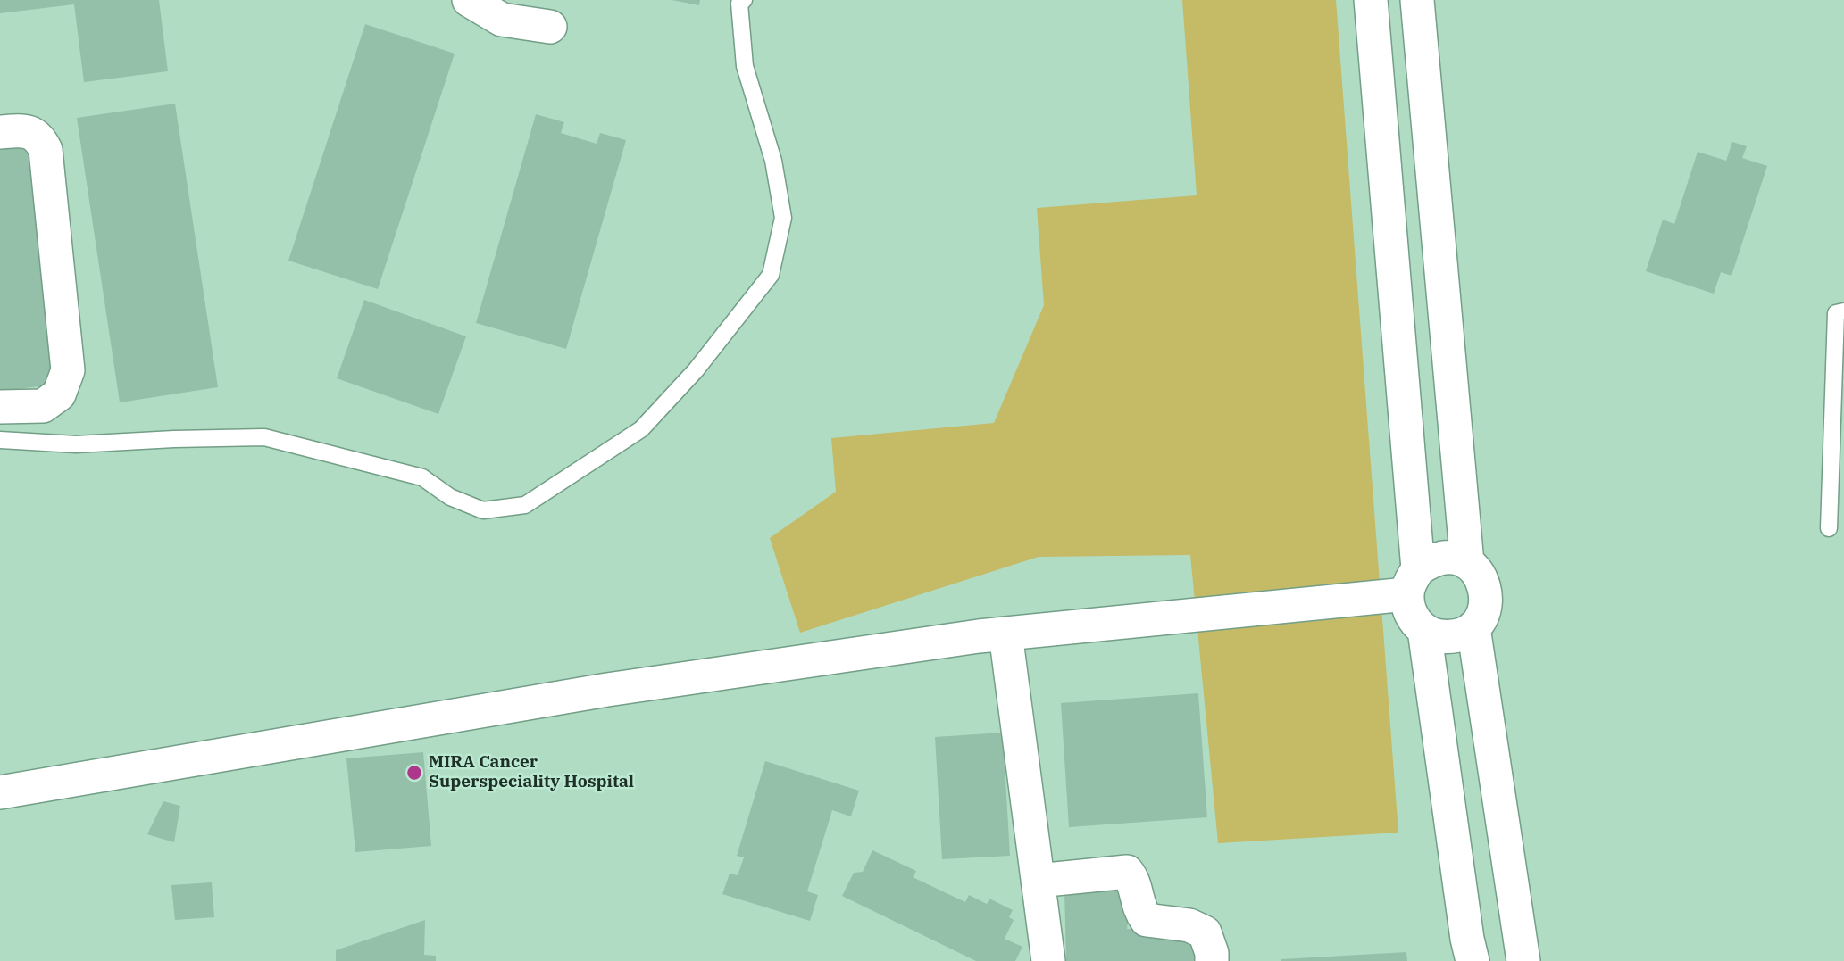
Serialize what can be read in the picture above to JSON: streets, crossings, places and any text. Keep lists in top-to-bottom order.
{
  "places": ["MIRA Cancer Superspeciality Hospital"]
}
